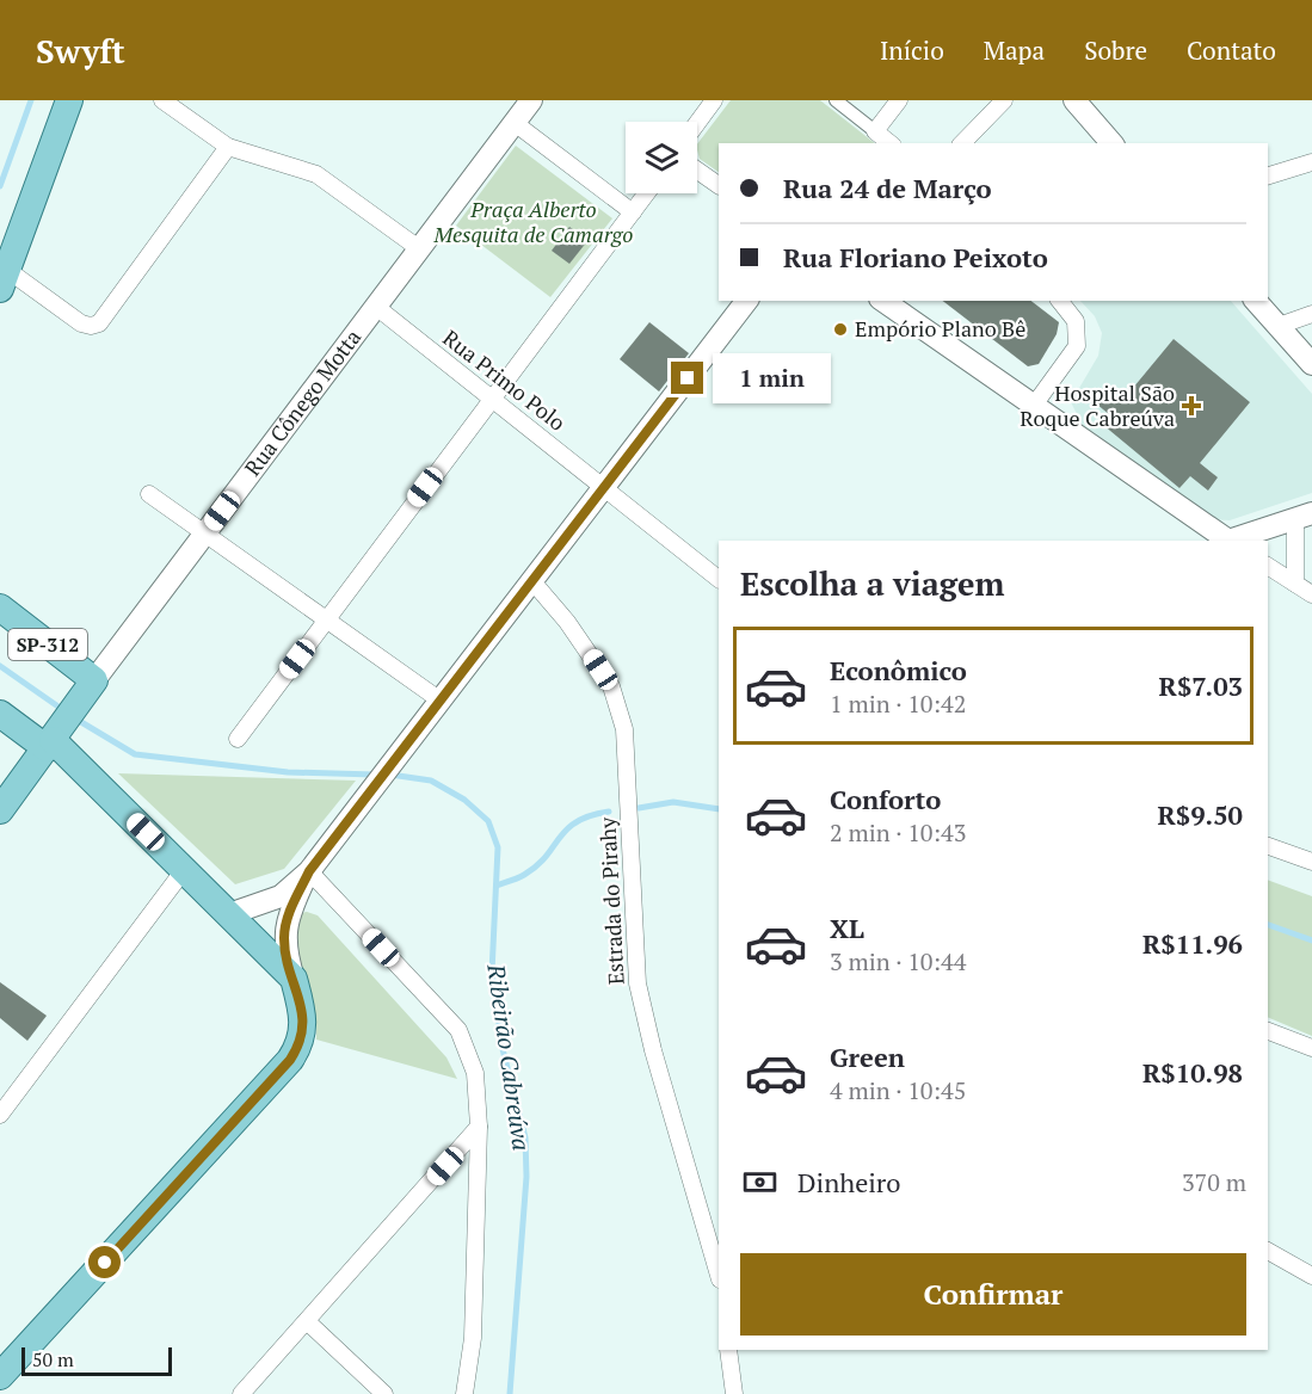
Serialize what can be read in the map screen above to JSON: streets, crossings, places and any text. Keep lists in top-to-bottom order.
{
  "streets": {
    "main road": ["Rua Cônego Motta", "SP-312"],
    "street": ["Rua Primo Polo", "Estrada do Pirahy"]
  },
  "crossings": [
    ["Rua Primo Polo", "Rua Cônego Motta"],
    ["Rua Cônego Motta", "SP-312"]
  ],
  "water": ["Ribeirão Cabreúva"],
  "parks": ["Praça Alberto Mesquita de Camargo"],
  "places": {
    "other": ["Empório Plano Bê"],
    "health": ["Hospital São Roque Cabreúva"]
  },
  "scale_bar": "50 m",
  "page": {
    "header": "Swyft",
    "nav": [
      "Início",
      "Mapa",
      "Sobre",
      "Contato"
    ],
    "banner": ["Rua 24 de Março", "Rua Floriano Peixoto"],
    "bubble": "1 min",
    "heading": "Escolha a viagem",
    "list": [
      {
        "name": "Econômico",
        "note": "1 min · 10:42",
        "value": "R$7.03"
      },
      {
        "name": "Conforto",
        "note": "2 min · 10:43",
        "value": "R$9.50"
      },
      {
        "name": "XL",
        "note": "3 min · 10:44",
        "value": "R$11.96"
      },
      {
        "name": "Green",
        "note": "4 min · 10:45",
        "value": "R$10.98"
      }
    ],
    "pay": ["Dinheiro", "370 m"],
    "buttons": "Confirmar",
    "scale": "50 m"
  }
}
